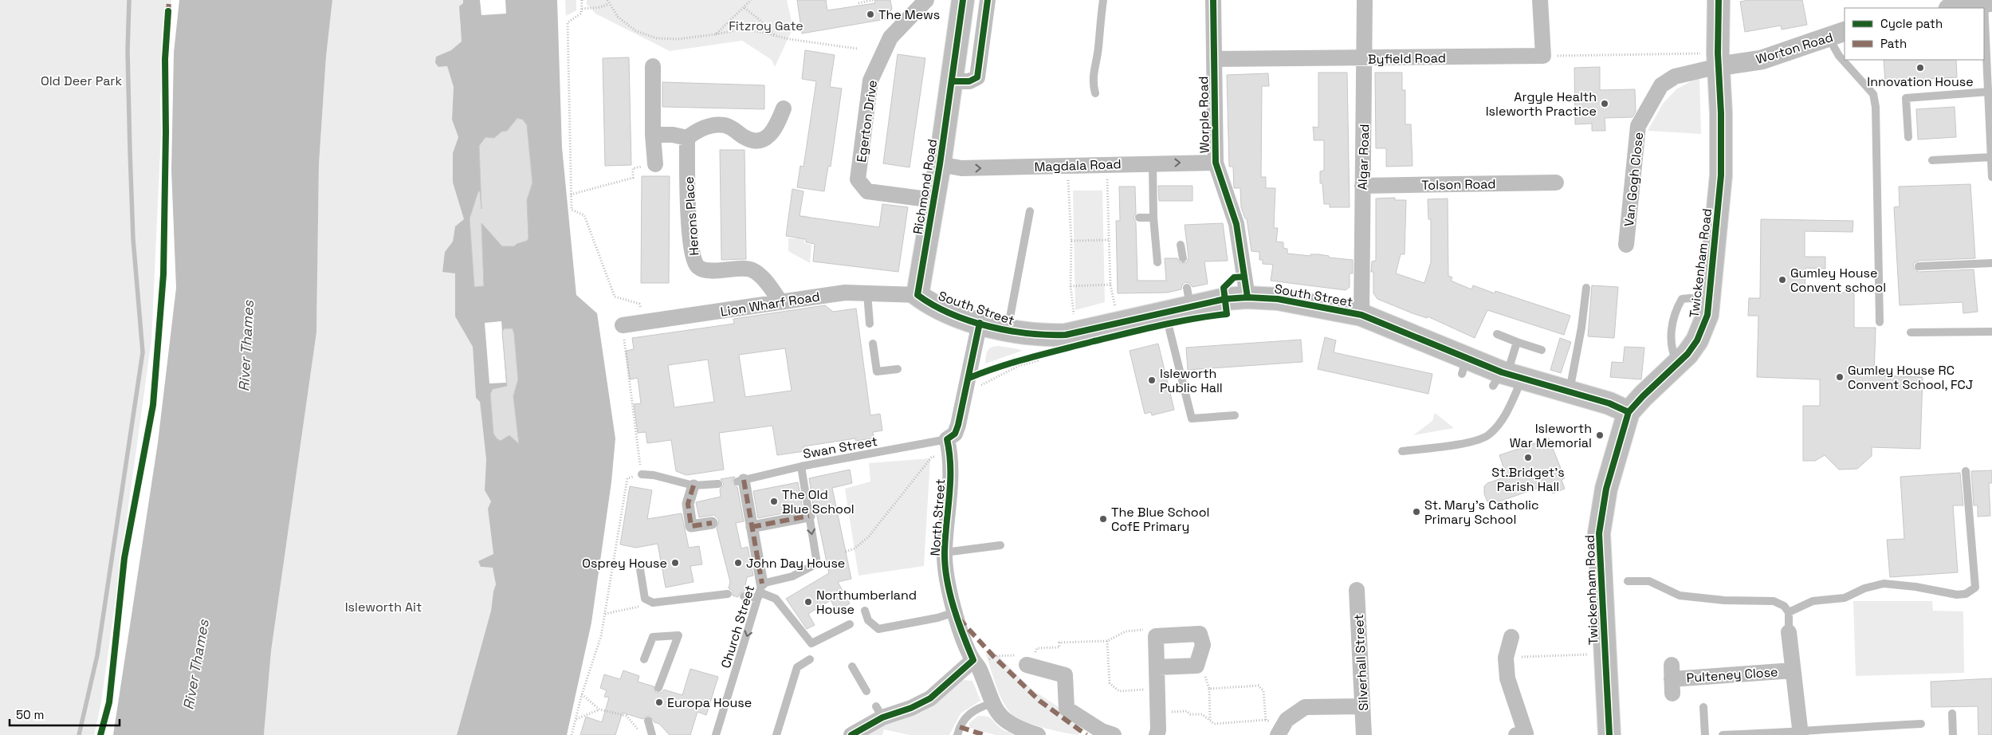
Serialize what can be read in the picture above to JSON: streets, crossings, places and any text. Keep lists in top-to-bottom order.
{
  "streets": {
    "main road": ["Richmond Road", "Twickenham Road", "South Street"],
    "street": [
      "Worton Road",
      "Byfield Road",
      "Worple Road",
      "Egerton Drive",
      "Algar Road",
      "Magdala Road",
      "Van Gogh Close",
      "Tolson Road",
      "Herons Place",
      "Lion Wharf Road",
      "North Street",
      "Silverhall Street",
      "Pulteney Close"
    ],
    "lane": ["Swan Street", "Church Street"]
  },
  "crossings": [
    ["Worton Road", "Van Gogh Close"],
    ["Worton Road", "Twickenham Road"],
    ["Byfield Road", "Worple Road"],
    ["Byfield Road", "Algar Road"],
    ["Worple Road", "Magdala Road"],
    ["Worple Road", "South Street"],
    ["Egerton Drive", "Richmond Road"],
    ["Algar Road", "Tolson Road"],
    ["Algar Road", "South Street"],
    ["Magdala Road", "Richmond Road"],
    ["Van Gogh Close", "Twickenham Road"],
    ["Richmond Road", "South Street"],
    ["Richmond Road", "Lion Wharf Road"],
    ["Herons Place", "Lion Wharf Road"],
    ["Twickenham Road", "South Street"],
    ["South Street", "Lion Wharf Road"],
    ["Swan Street", "North Street"],
    ["Swan Street", "Church Street"]
  ],
  "one_way": ["Magdala Road"],
  "water": ["River Thames"],
  "parks": ["Fitzroy Gate", "Old Deer Park", "Isleworth Ait"],
  "places": [
    "The Mews",
    "Innovation House",
    "Argyle Health Isleworth Practice",
    "Gumley House Convent school",
    "Gumley House RC Convent School, FCJ",
    "Isleworth Public Hall",
    "Isleworth War Memorial",
    "St.Bridget's Parish Hall",
    "The Old Blue School",
    "St. Mary's Catholic Primary School",
    "The Blue School CofE Primary",
    "Osprey House",
    "John Day House",
    "Northumberland House",
    "Europa House"
  ],
  "legend": ["Cycle path", "Path"],
  "scale_bar": "50 m"
}
